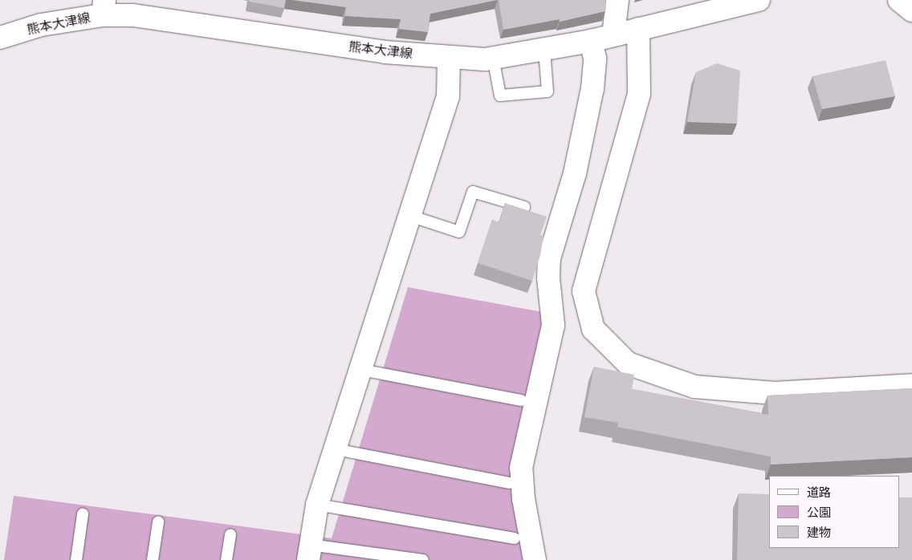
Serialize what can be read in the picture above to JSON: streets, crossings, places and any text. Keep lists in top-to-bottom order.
{
  "streets": {
    "street": ["熊本大津線"]
  },
  "legend": ["道路", "公園", "建物"]
}
